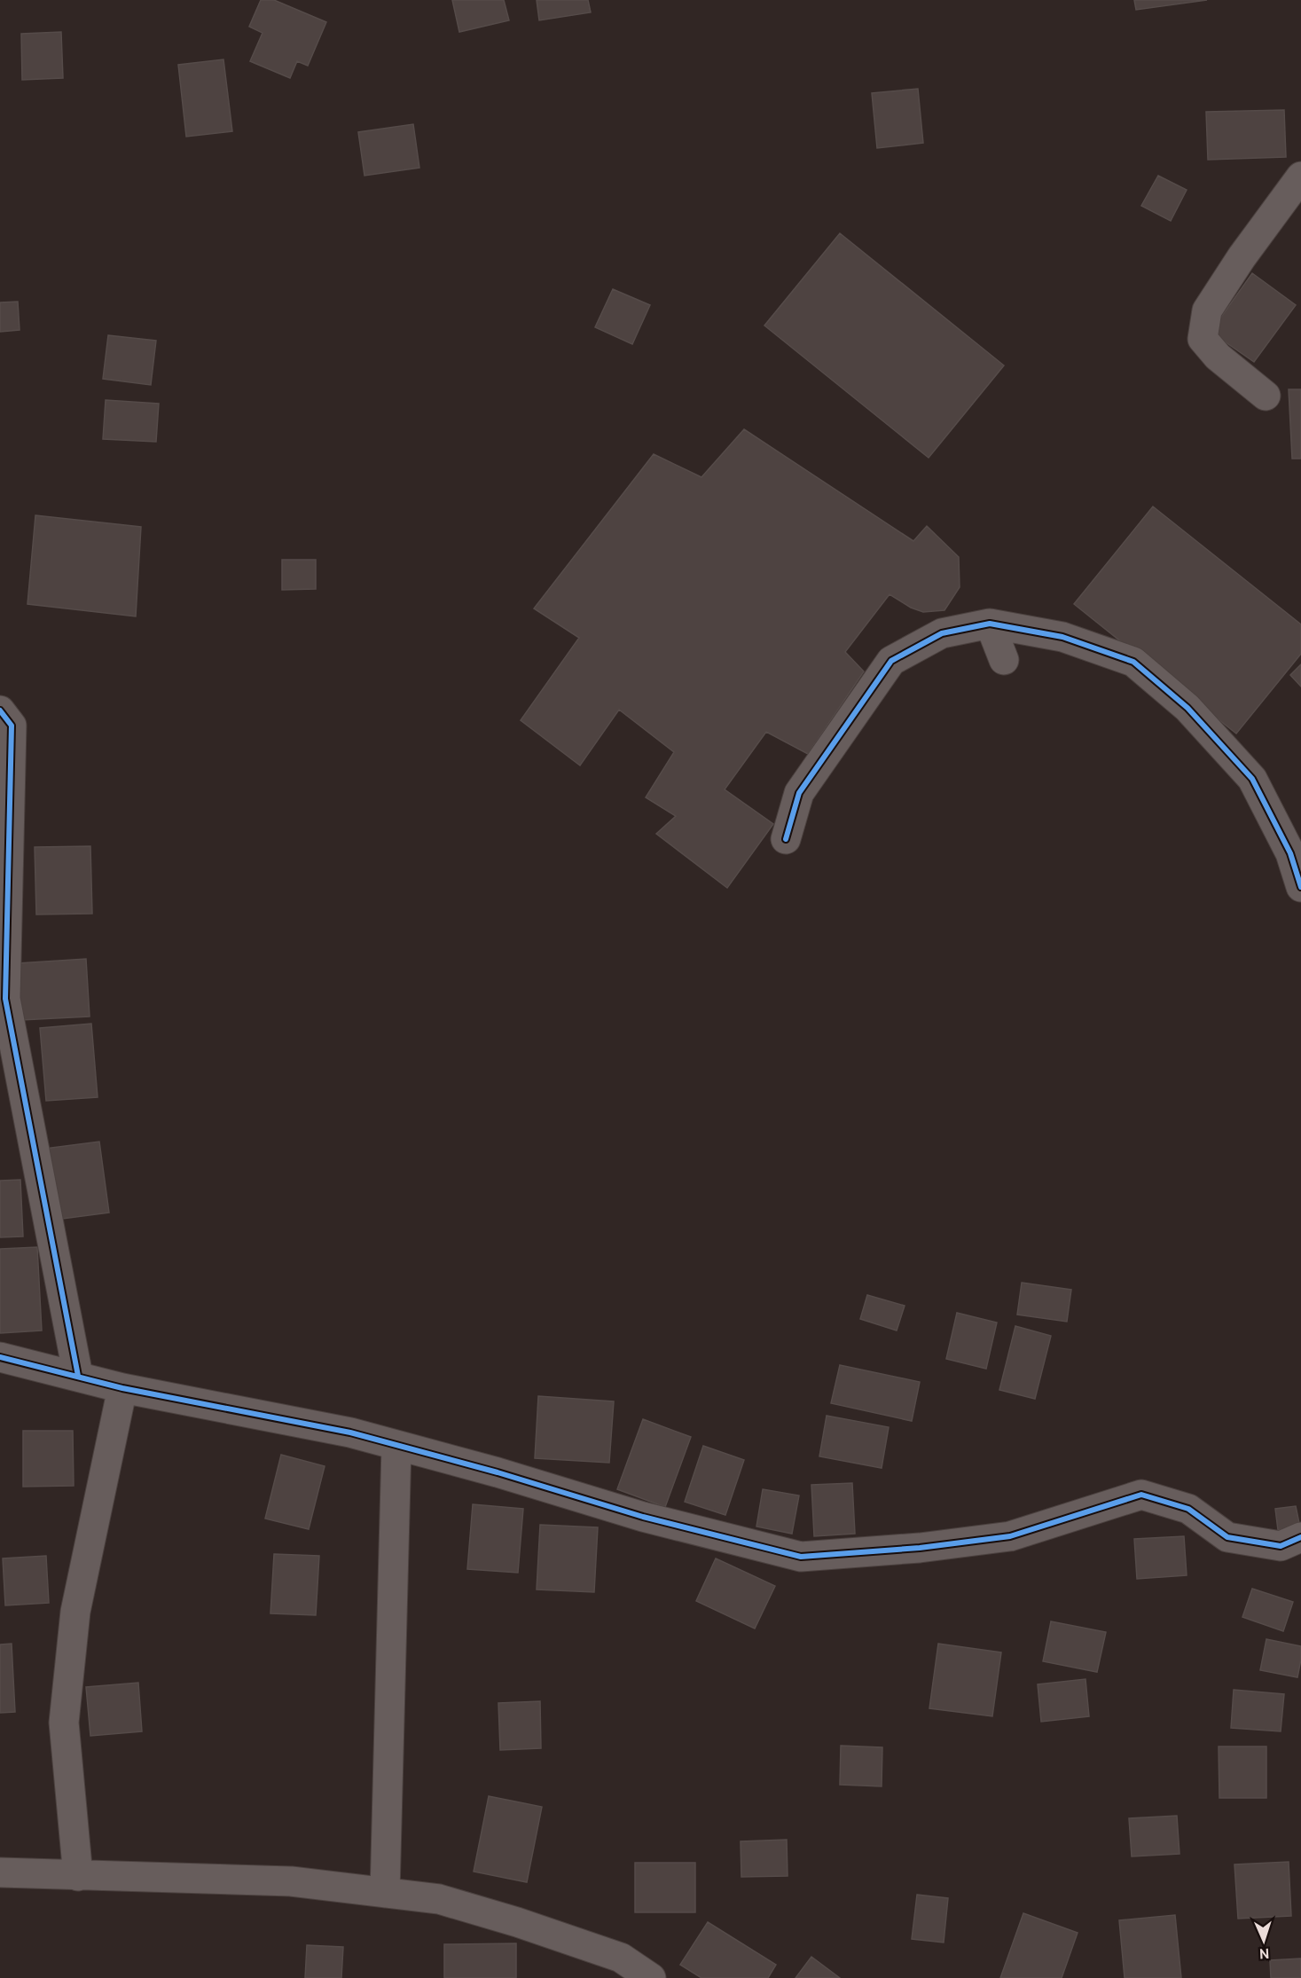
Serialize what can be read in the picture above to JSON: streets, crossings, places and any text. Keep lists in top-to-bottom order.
{
  "north": "bottom"
}
